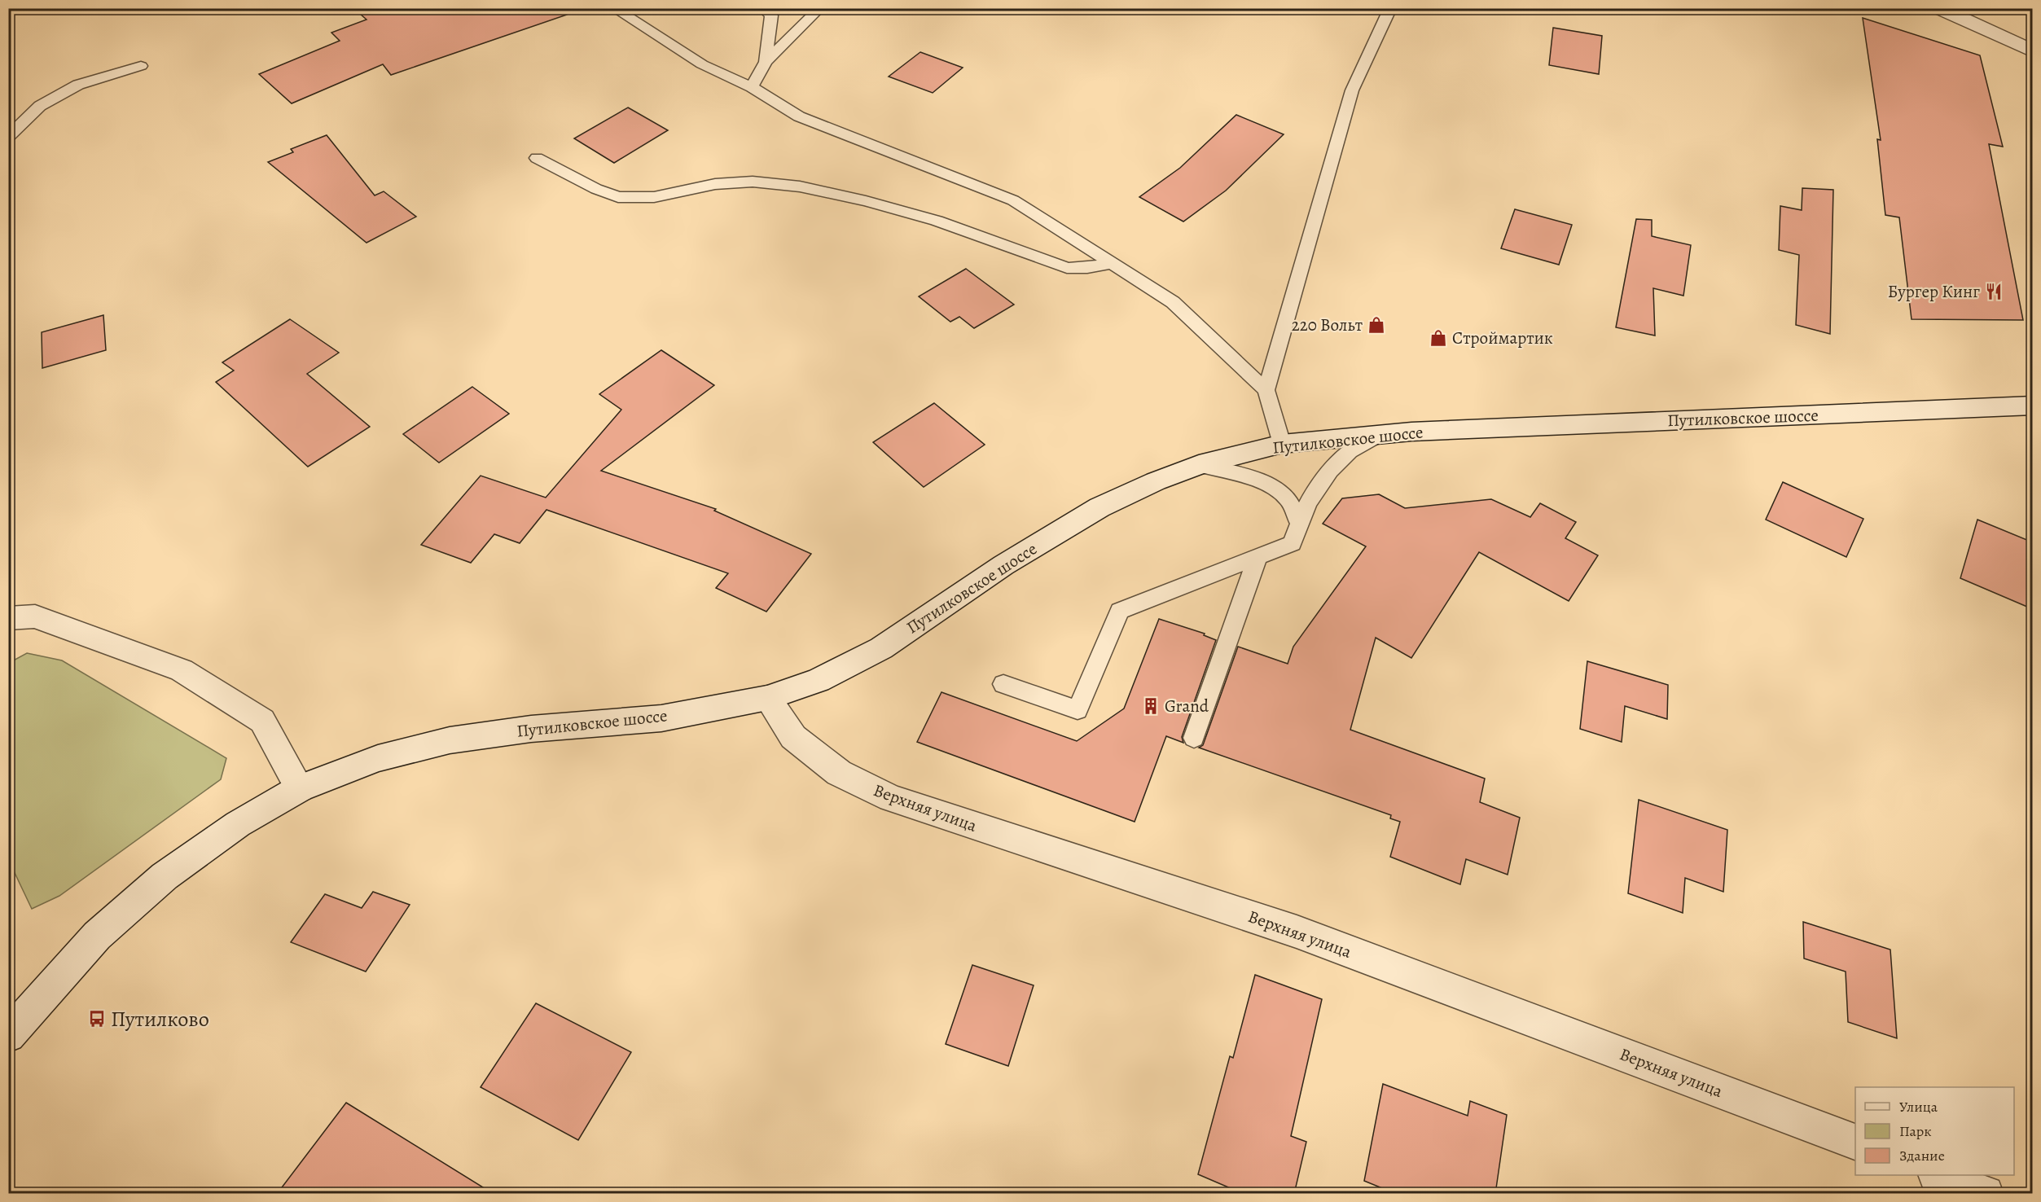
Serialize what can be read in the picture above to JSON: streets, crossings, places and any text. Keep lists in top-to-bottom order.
{
  "streets": {
    "main road": ["Путилковское шоссе", "Верхняя улица"]
  },
  "crossings": [
    ["Путилковское шоссе", "Верхняя улица"]
  ],
  "places": {
    "restaurant": ["Бургер Кинг"],
    "shop": ["220 Вольт", "Строймартик"],
    "building": ["Grand"],
    "bus stop": ["Путилково"]
  },
  "legend": ["Улица", "Парк", "Здание"]
}
